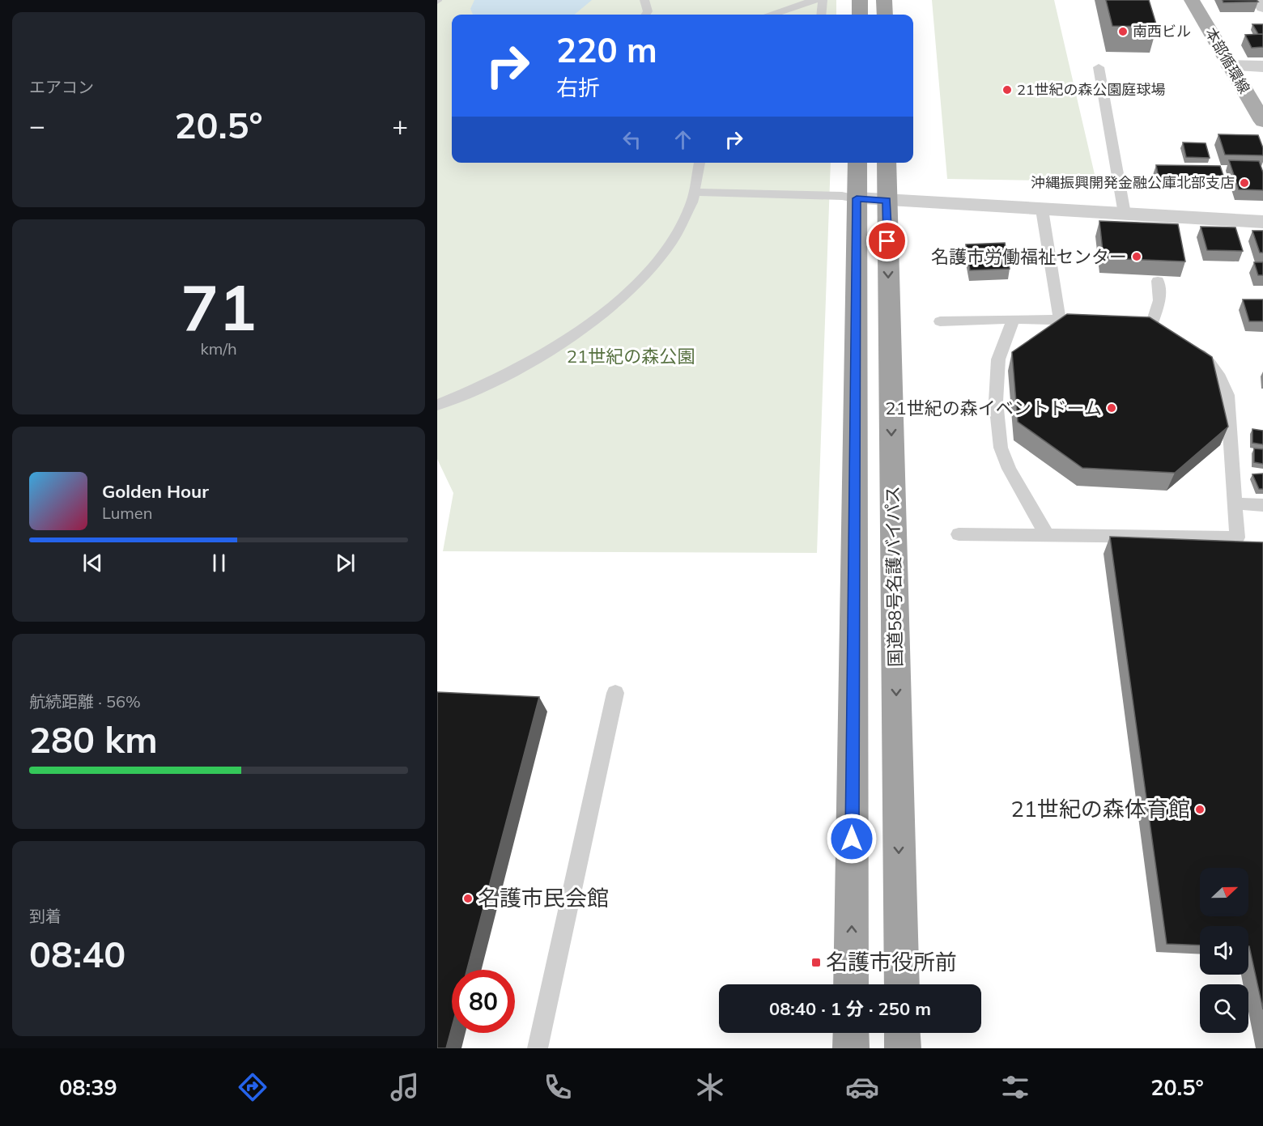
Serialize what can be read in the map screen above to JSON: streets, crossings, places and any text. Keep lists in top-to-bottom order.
{
  "streets": {
    "highway": ["国道58号名護バイパス"],
    "main road": ["本部循環線"]
  },
  "parks": ["21世紀の森公園"],
  "places": {
    "other": [
      "南西ビル",
      "21世紀の森公園庭球場",
      "沖縄振興開発金融公庫北部支店",
      "名護市労働福祉センター",
      "21世紀の森イベントドーム",
      "21世紀の森体育館",
      "名護市民会館"
    ],
    "transit": ["名護市役所前"]
  },
  "north": "right",
  "page": {
    "tile": [
      "エアコン",
      ["71", "km/h"],
      ["航続距離 · 56%", "280 km"],
      ["到着", "08:40"]
    ],
    "turn": ["220 m", "右折"],
    "heat": ["−", "20.5°", "+"],
    "song": ["Golden Hour", "Lumen"],
    "limit": "80",
    "trip": "08:40 · 1 分 · 250 m",
    "tabs": ["08:39", "20.5°"]
  }
}
